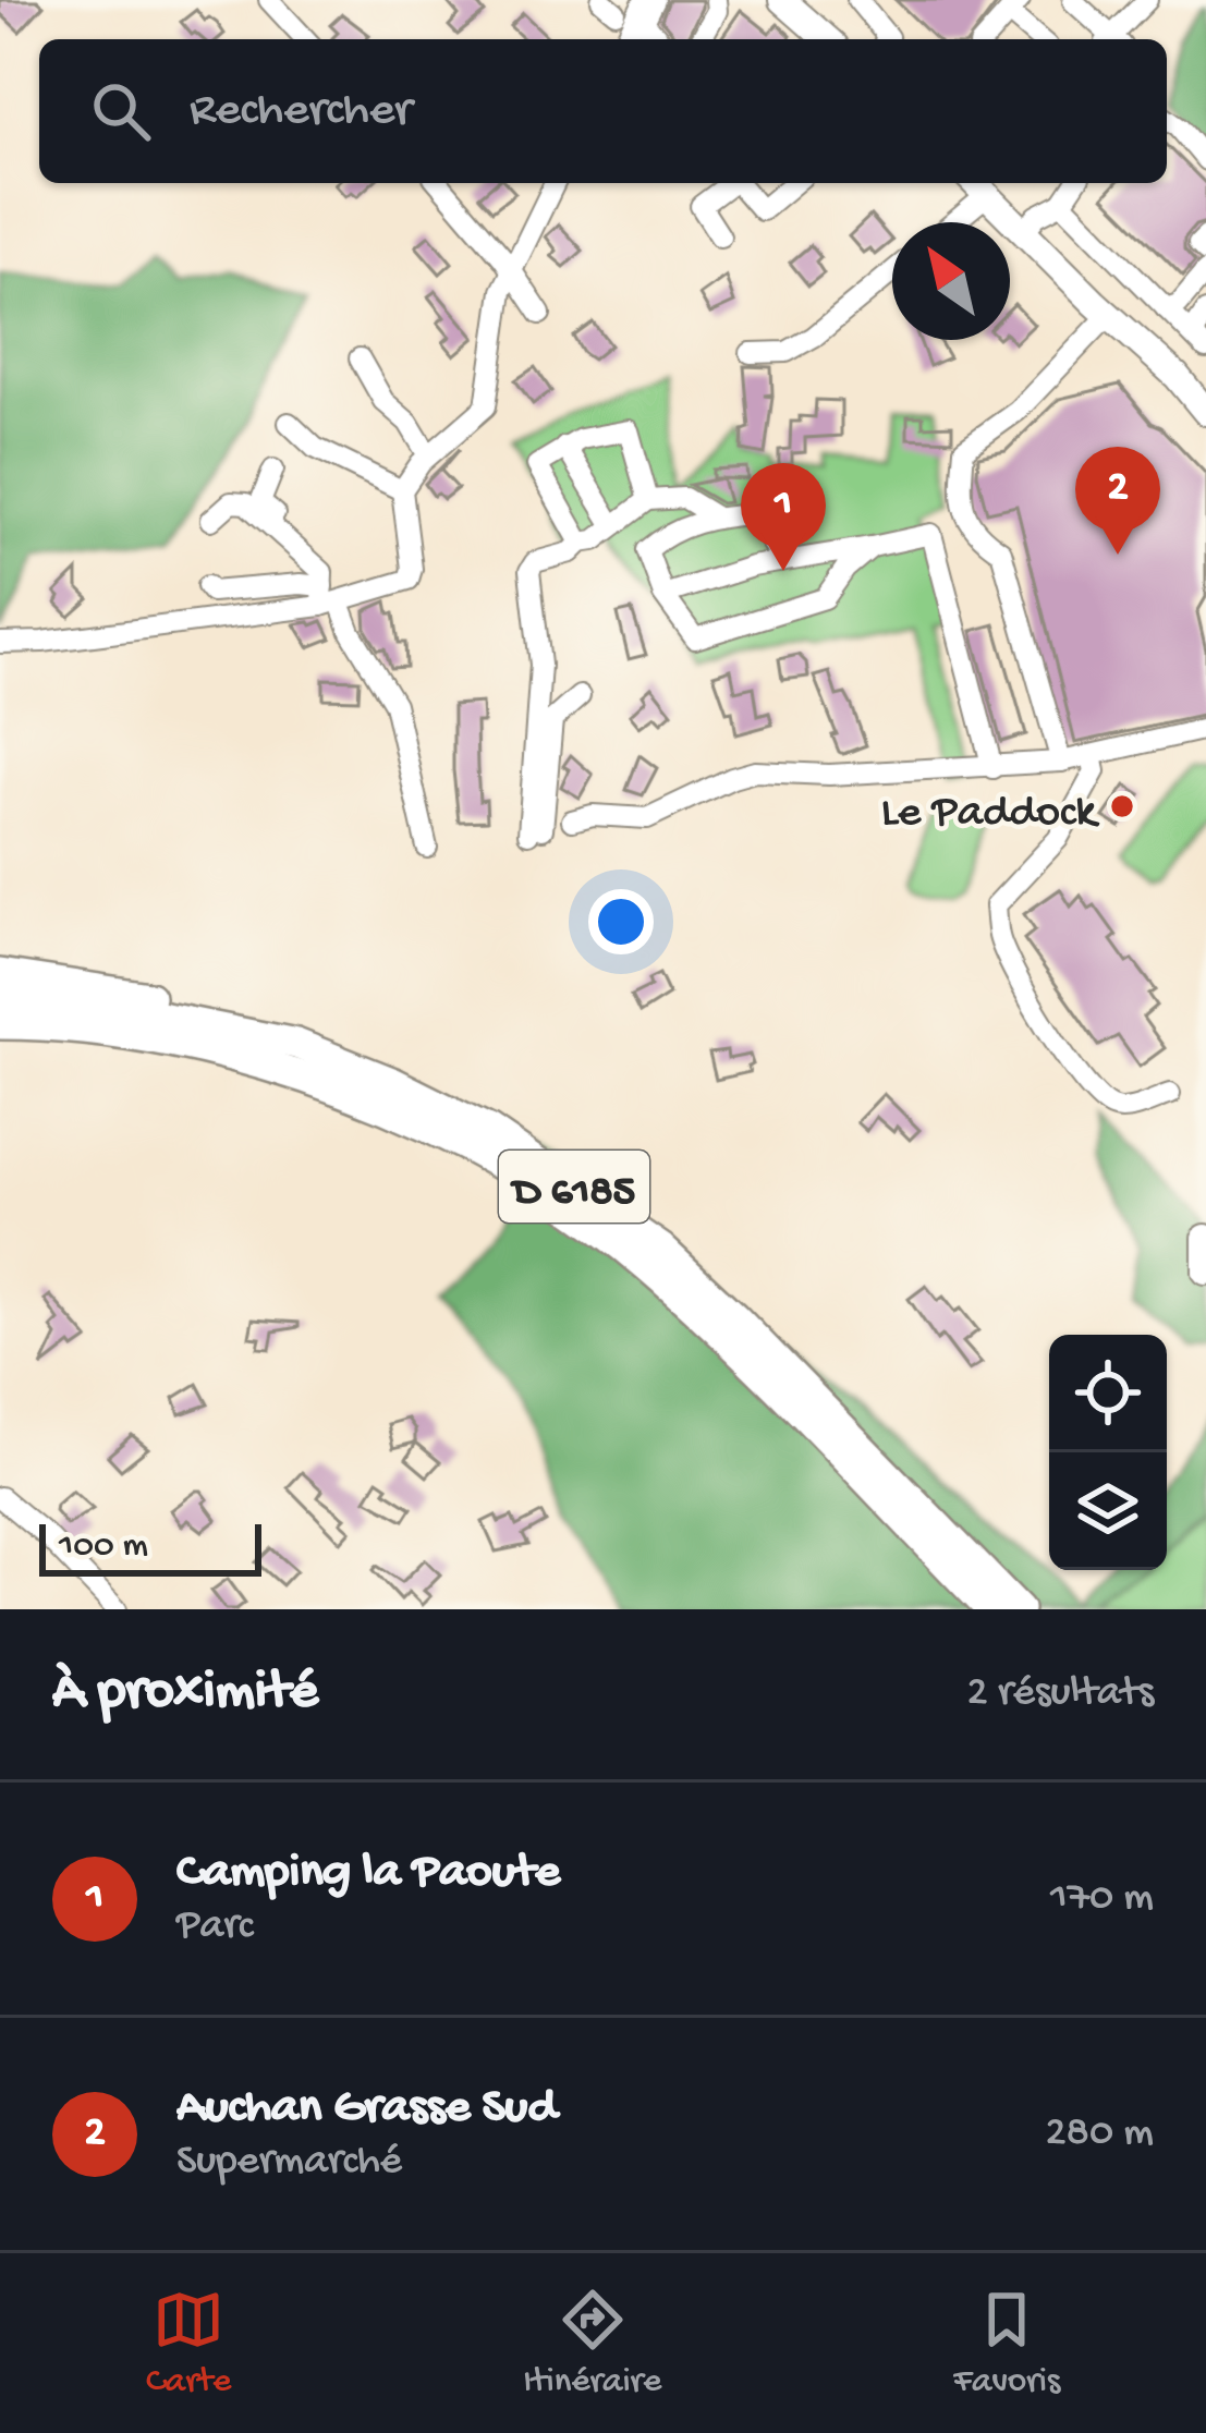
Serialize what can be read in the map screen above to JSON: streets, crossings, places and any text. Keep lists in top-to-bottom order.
{
  "streets": {
    "highway": ["D 6185"]
  },
  "places": ["Le Paddock"],
  "scale_bar": "100 m",
  "north": "top left",
  "page": {
    "search": "Rechercher",
    "pins": ["2", "1"],
    "scale": "100 m",
    "heading": ["À proximité", "2 résultats"],
    "list": [
      {
        "mark": "1",
        "name": "Camping la Paoute",
        "note": "Parc",
        "value": "170 m"
      },
      {
        "mark": "2",
        "name": "Auchan Grasse Sud",
        "note": "Supermarché",
        "value": "280 m"
      }
    ],
    "nav": ["Carte", "Itinéraire", "Favoris"]
  }
}
